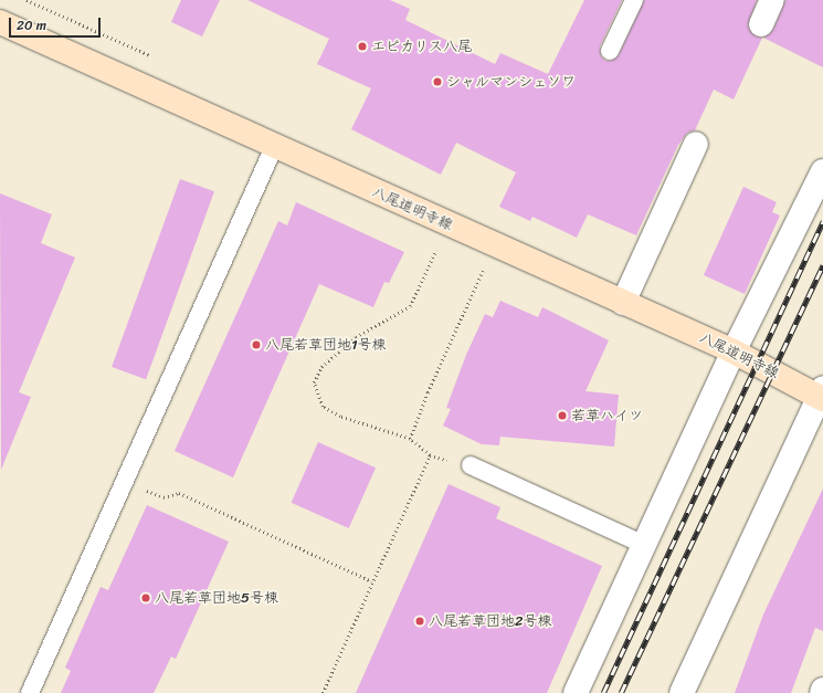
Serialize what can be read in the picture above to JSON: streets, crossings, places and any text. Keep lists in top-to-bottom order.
{
  "streets": {
    "main road": ["八尾道明寺線"]
  },
  "places": [
    "エピカリス八尾",
    "シャルマンシェソワ",
    "八尾若草団地1号棟",
    "若草ハイツ",
    "八尾若草団地5号棟",
    "八尾若草団地2号棟"
  ],
  "scale_bar": "20 m"
}
